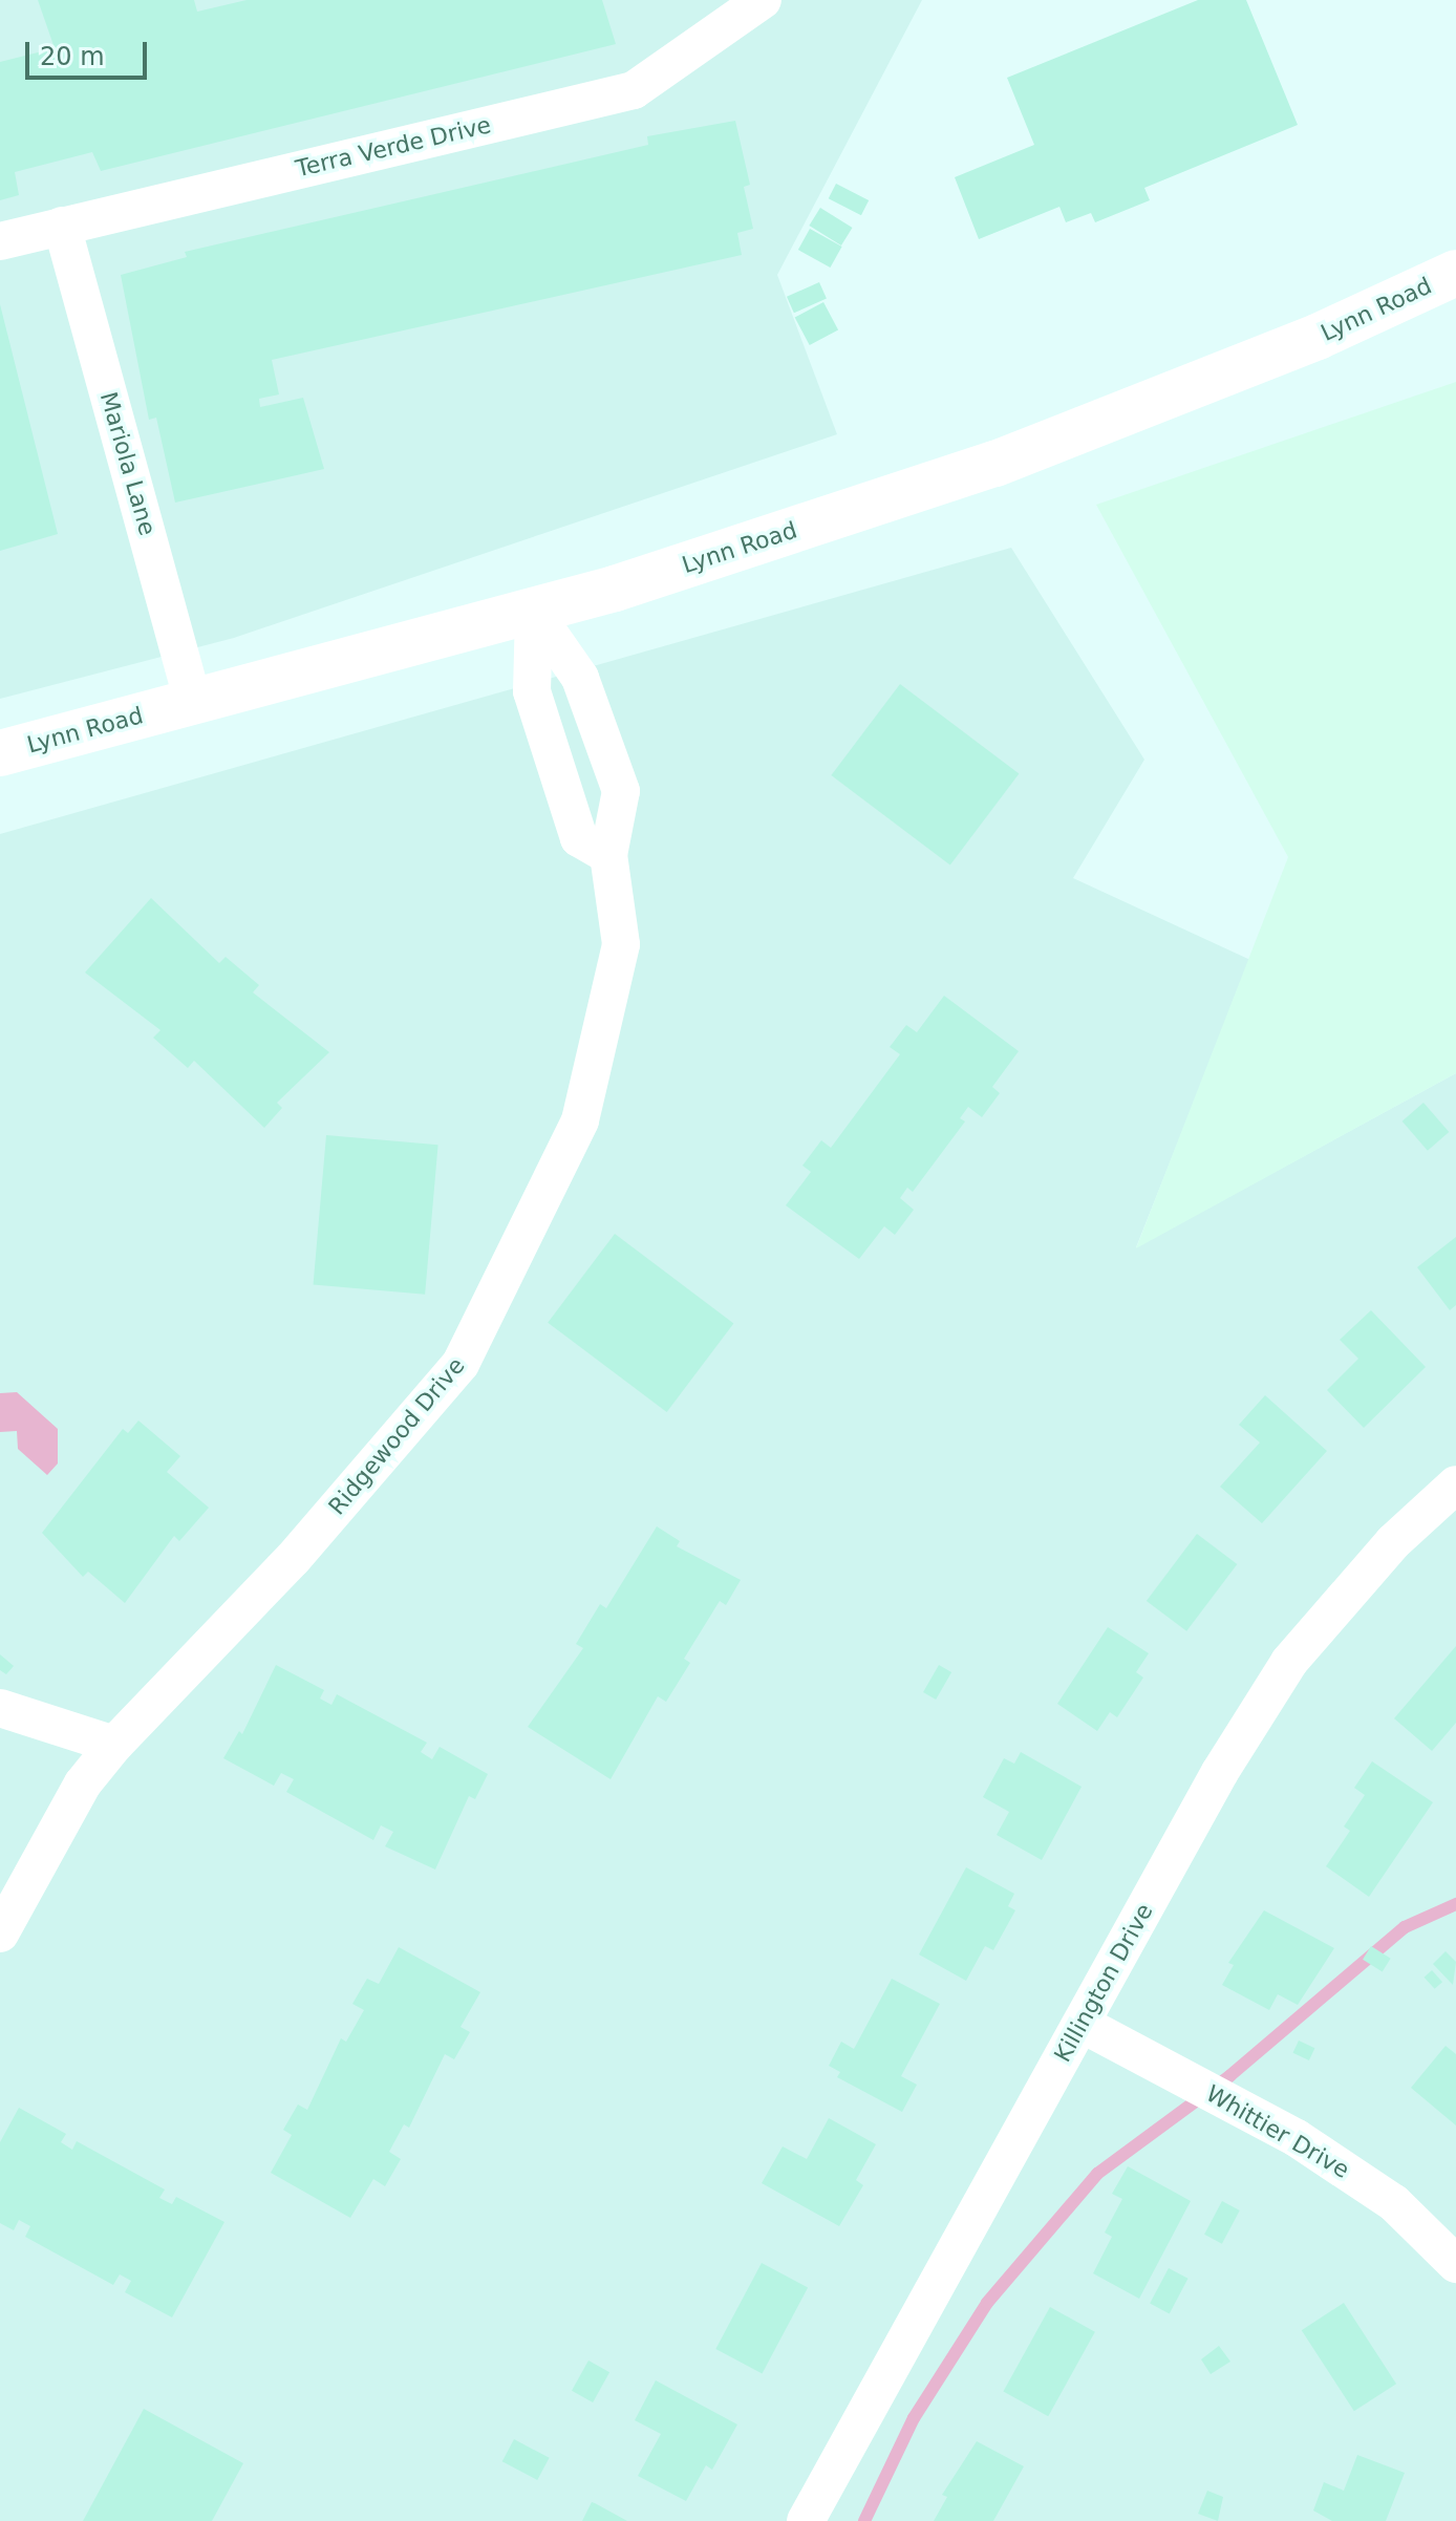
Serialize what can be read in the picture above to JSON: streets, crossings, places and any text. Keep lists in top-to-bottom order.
{
  "streets": {
    "main road": ["Lynn Road"],
    "street": [
      "Terra Verde Drive",
      "Mariola Lane",
      "Ridgewood Drive",
      "Killington Drive",
      "Whittier Drive"
    ]
  },
  "crossings": [
    ["Terra Verde Drive", "Mariola Lane"],
    ["Lynn Road", "Mariola Lane"],
    ["Lynn Road", "Ridgewood Drive"],
    ["Killington Drive", "Whittier Drive"]
  ],
  "scale_bar": "20 m"
}
